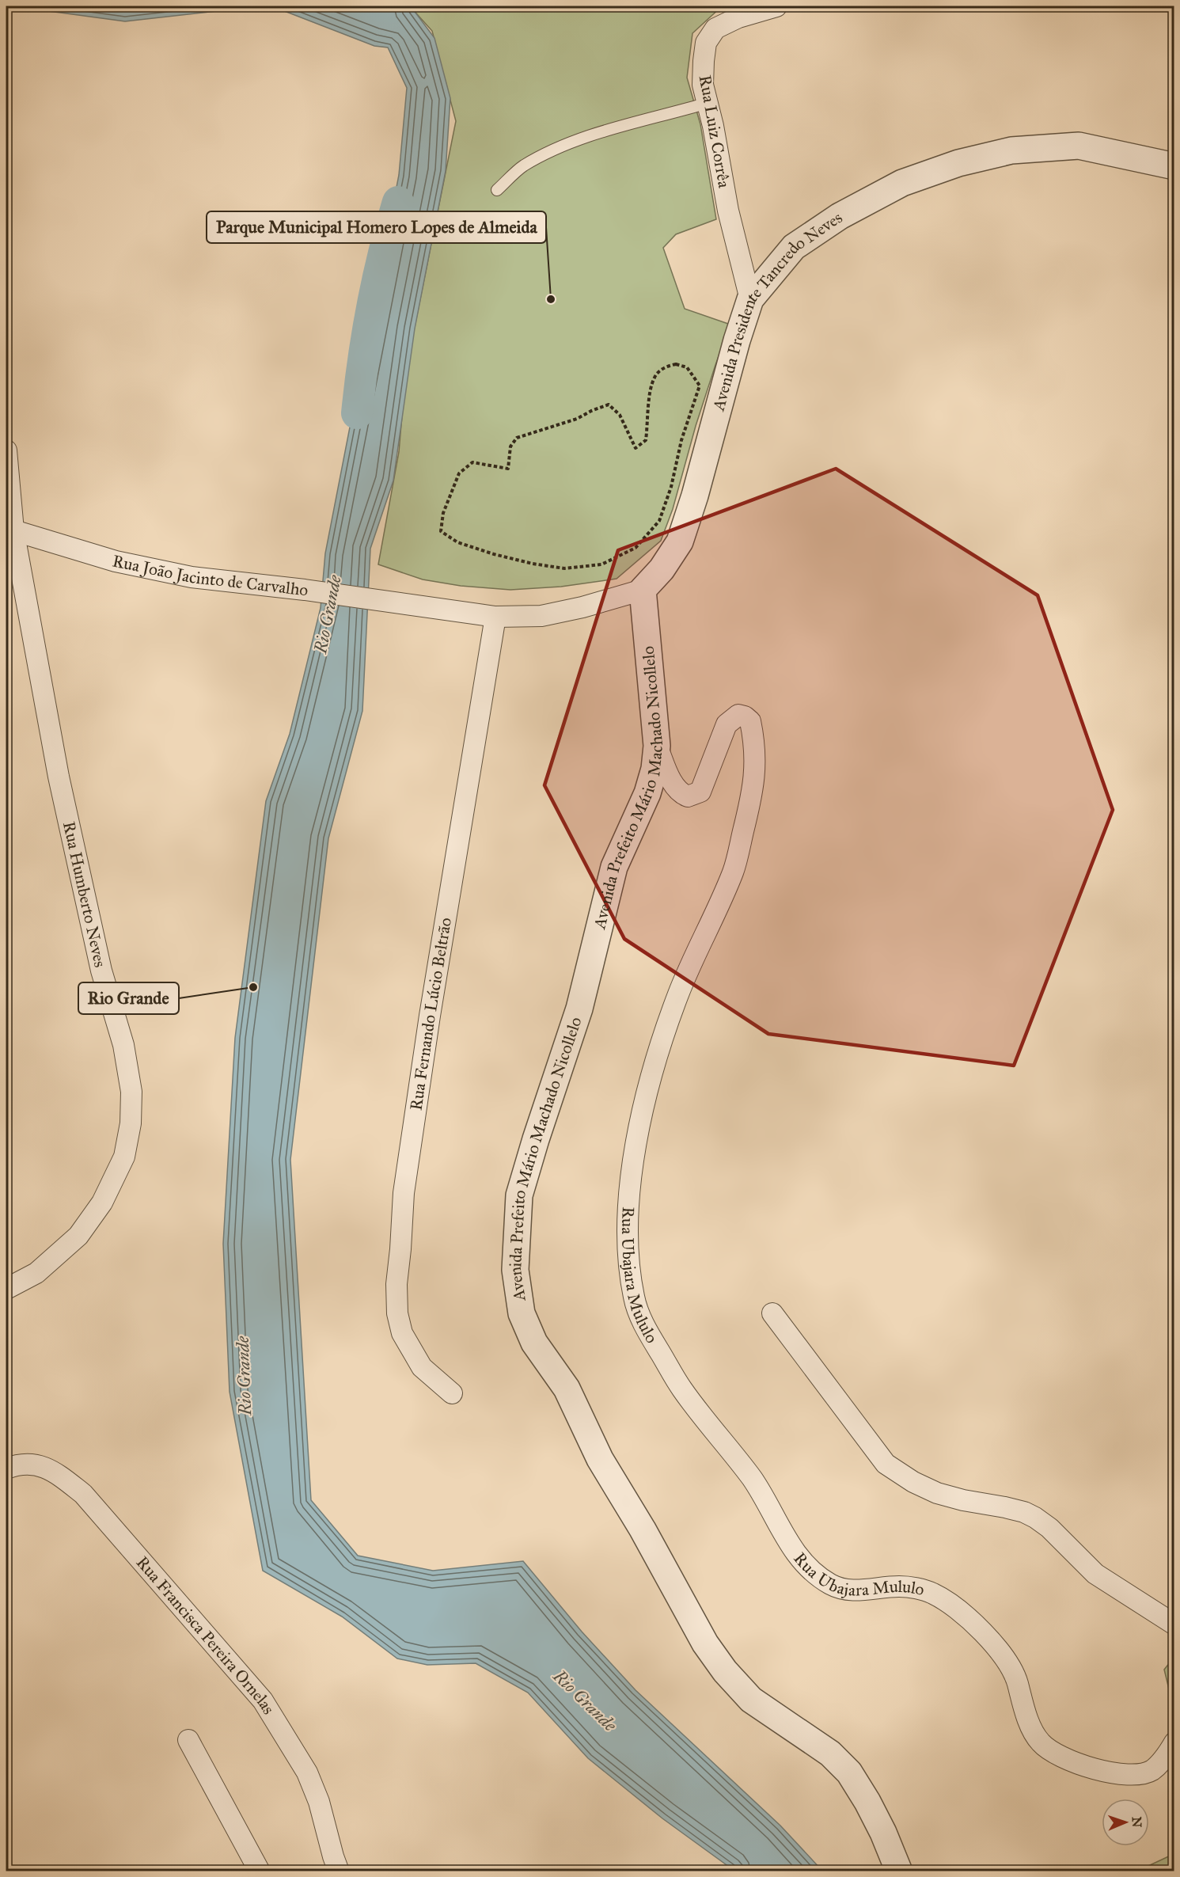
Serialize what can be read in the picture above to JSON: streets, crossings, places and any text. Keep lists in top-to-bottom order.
{
  "streets": {
    "street": [
      "Rua Luiz Corrêa",
      "Avenida Presidente Tancredo Neves",
      "Rua João Jacinto de Carvalho",
      "Avenida Prefeito Mário Machado Nicollelo",
      "Rua Humberto Neves",
      "Rua Fernando Lúcio Beltrão",
      "Rua Ubajara Mululo",
      "Rua Francisca Pereira Ornelas"
    ]
  },
  "crossings": [
    ["Rua Luiz Corrêa", "Avenida Presidente Tancredo Neves"],
    ["Avenida Presidente Tancredo Neves", "Avenida Prefeito Mário Machado Nicollelo"],
    ["Rua João Jacinto de Carvalho", "Rua Humberto Neves"],
    ["Rua João Jacinto de Carvalho", "Rua Fernando Lúcio Beltrão"],
    ["Avenida Prefeito Mário Machado Nicollelo", "Rua Ubajara Mululo"]
  ],
  "water": ["Rio Grande"],
  "places": ["Parque Municipal Homero Lopes de Almeida", "Rio Grande"],
  "north": "right"
}
